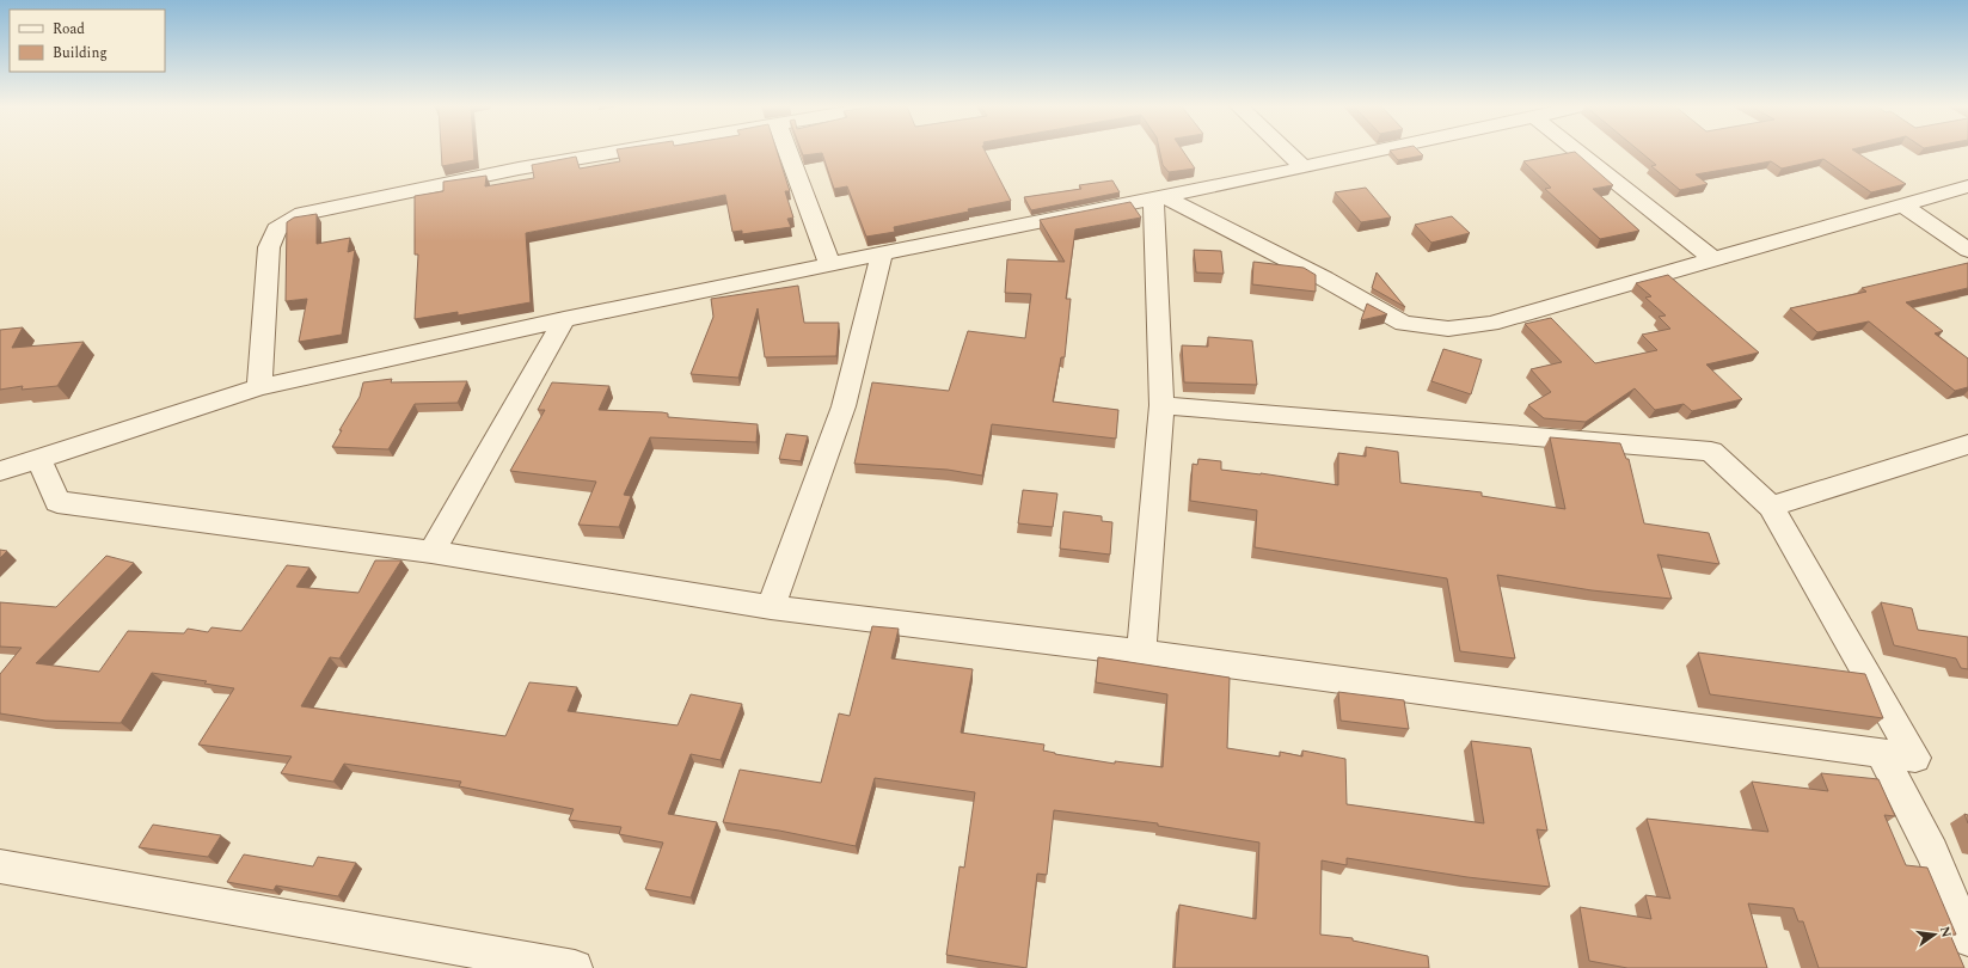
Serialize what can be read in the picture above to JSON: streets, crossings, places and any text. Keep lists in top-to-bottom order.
{
  "legend": ["Road", "Building"],
  "north": "right"
}
